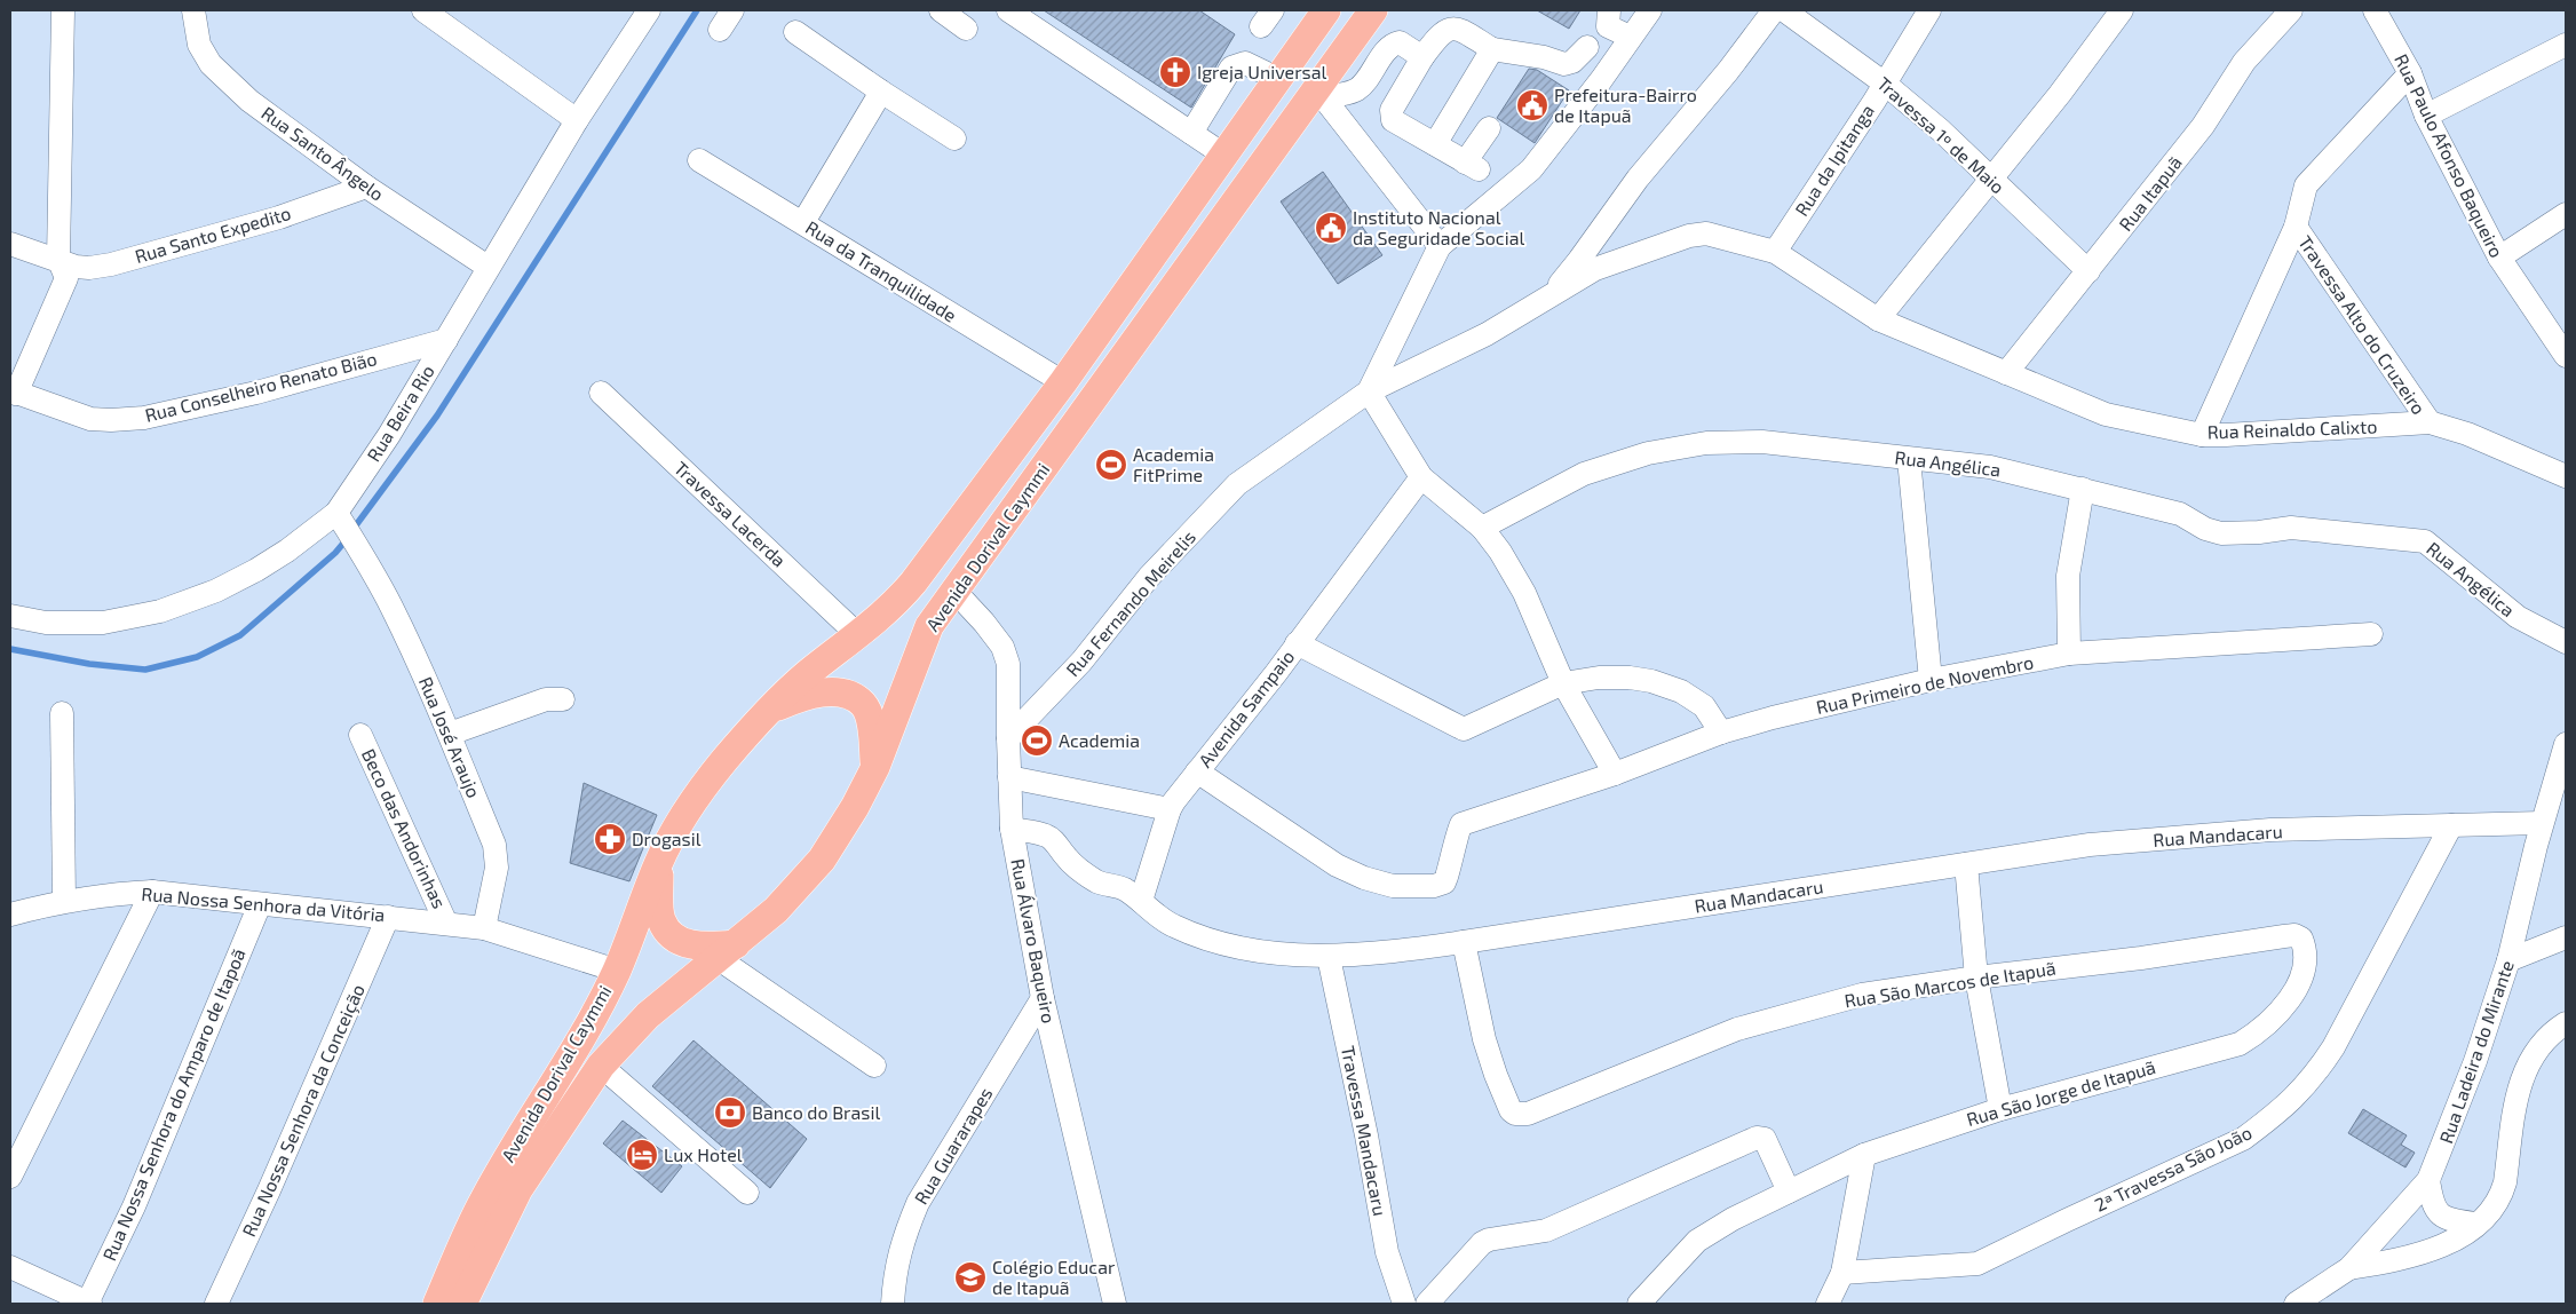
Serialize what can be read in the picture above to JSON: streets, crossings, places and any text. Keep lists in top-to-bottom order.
{
  "streets": {
    "main road": ["Avenida Dorival Caymmi"],
    "street": [
      "Travessa 1º de Maio",
      "Rua Santo Ângelo",
      "Rua Paulo Afonso Baqueiro",
      "Rua da Ipitanga",
      "Rua Itapuã",
      "Rua Santo Expedito",
      "Rua da Tranquilidade",
      "Travessa Alto do Cruzeiro",
      "Rua Conselheiro Renato Bião",
      "Rua Beira Rio",
      "Rua Reinaldo Calixto",
      "Rua Angélica",
      "Travessa Lacerda",
      "Rua Fernando Meirelis",
      "Rua Primeiro de Novembro",
      "Avenida Sampaio",
      "Rua José Araujo",
      "Beco das Andorinhas",
      "Rua Mandacaru",
      "Rua Nossa Senhora da Vitória",
      "Rua Álvaro Baqueiro",
      "Rua São Marcos de Itapuã",
      "Rua Ladeira do Mirante",
      "Rua São Jorge de Itapuã",
      "Rua Nossa Senhora do Amparo de Itapoã",
      "Rua Nossa Senhora da Conceição",
      "Travessa Mandacaru",
      "Rua Guararapes",
      "2ª Travessa São João"
    ]
  },
  "crossings": [
    ["Travessa 1º de Maio", "Rua da Ipitanga"],
    ["Travessa 1º de Maio", "Rua Itapuã"],
    ["Rua Santo Ângelo", "Rua Santo Expedito"],
    ["Rua Santo Ângelo", "Rua Beira Rio"],
    ["Rua da Ipitanga", "Rua Reinaldo Calixto"],
    ["Rua Itapuã", "Rua Reinaldo Calixto"],
    ["Rua da Tranquilidade", "Avenida Dorival Caymmi"],
    ["Travessa Alto do Cruzeiro", "Rua Reinaldo Calixto"],
    ["Rua Conselheiro Renato Bião", "Rua Beira Rio"],
    ["Rua Beira Rio", "Rua José Araujo"],
    ["Rua Reinaldo Calixto", "Rua Fernando Meirelis"],
    ["Travessa Lacerda", "Avenida Dorival Caymmi"],
    ["Avenida Dorival Caymmi", "Rua Nossa Senhora da Vitória"],
    ["Avenida Dorival Caymmi", "Rua Álvaro Baqueiro"],
    ["Rua Fernando Meirelis", "Rua Álvaro Baqueiro"],
    ["Rua Primeiro de Novembro", "Avenida Sampaio"],
    ["Avenida Sampaio", "Rua Mandacaru"],
    ["Rua José Araujo", "Rua Nossa Senhora da Vitória"],
    ["Beco das Andorinhas", "Rua Nossa Senhora da Vitória"],
    ["Rua Mandacaru", "Rua Álvaro Baqueiro"],
    ["Rua Mandacaru", "Rua São Marcos de Itapuã"],
    ["Rua Mandacaru", "Rua Ladeira do Mirante"],
    ["Rua Mandacaru", "Travessa Mandacaru"],
    ["Rua Mandacaru", "2ª Travessa São João"],
    ["Rua Nossa Senhora da Vitória", "Rua Nossa Senhora do Amparo de Itapoã"],
    ["Rua Nossa Senhora da Vitória", "Rua Nossa Senhora da Conceição"],
    ["Rua Álvaro Baqueiro", "Rua Guararapes"],
    ["Rua São Marcos de Itapuã", "Rua São Jorge de Itapuã"]
  ],
  "places": {
    "church": ["Igreja Universal"],
    "public building": ["Prefeitura-Bairro de Itapuã", "Instituto Nacional da Seguridade Social"],
    "sports": ["Academia FitPrime", "Academia"],
    "pharmacy": ["Drogasil"],
    "bank": ["Banco do Brasil"],
    "hotel": ["Lux Hotel"],
    "school or university": ["Colégio Educar de Itapuã"]
  }
}
